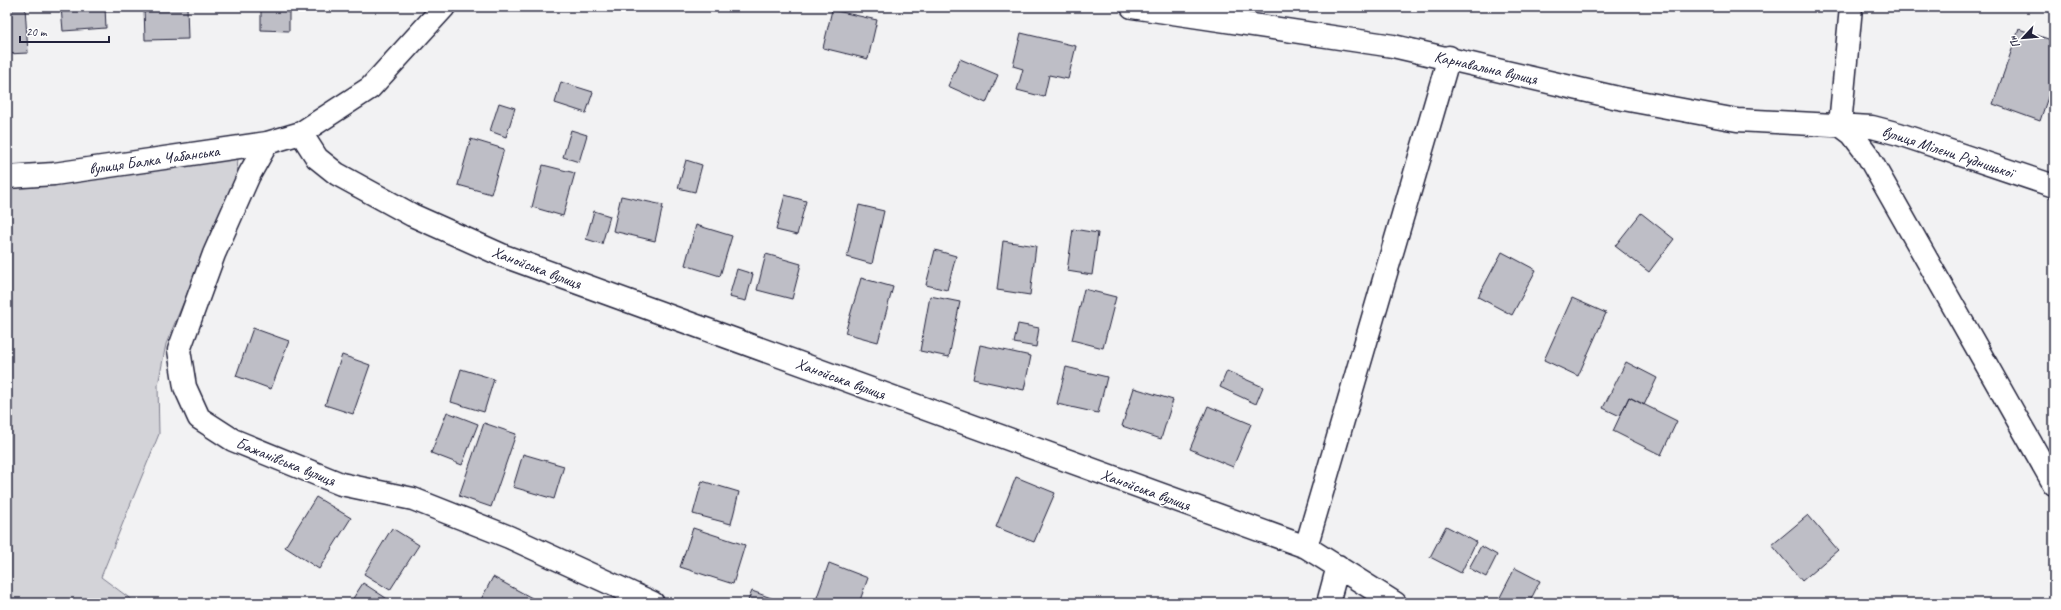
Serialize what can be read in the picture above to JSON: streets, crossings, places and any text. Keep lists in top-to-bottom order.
{
  "streets": {
    "street": [
      "Карнавальна вулиця",
      "вулиця Мілени Рудницької",
      "вулиця Балка Чабанська",
      "Ханойська вулиця",
      "Бажанівська вулиця"
    ]
  },
  "crossings": [
    ["Карнавальна вулиця", "вулиця Мілени Рудницької"],
    ["вулиця Балка Чабанська", "Ханойська вулиця"],
    ["вулиця Балка Чабанська", "Бажанівська вулиця"]
  ],
  "scale_bar": "20 m",
  "north": "bottom left"
}
